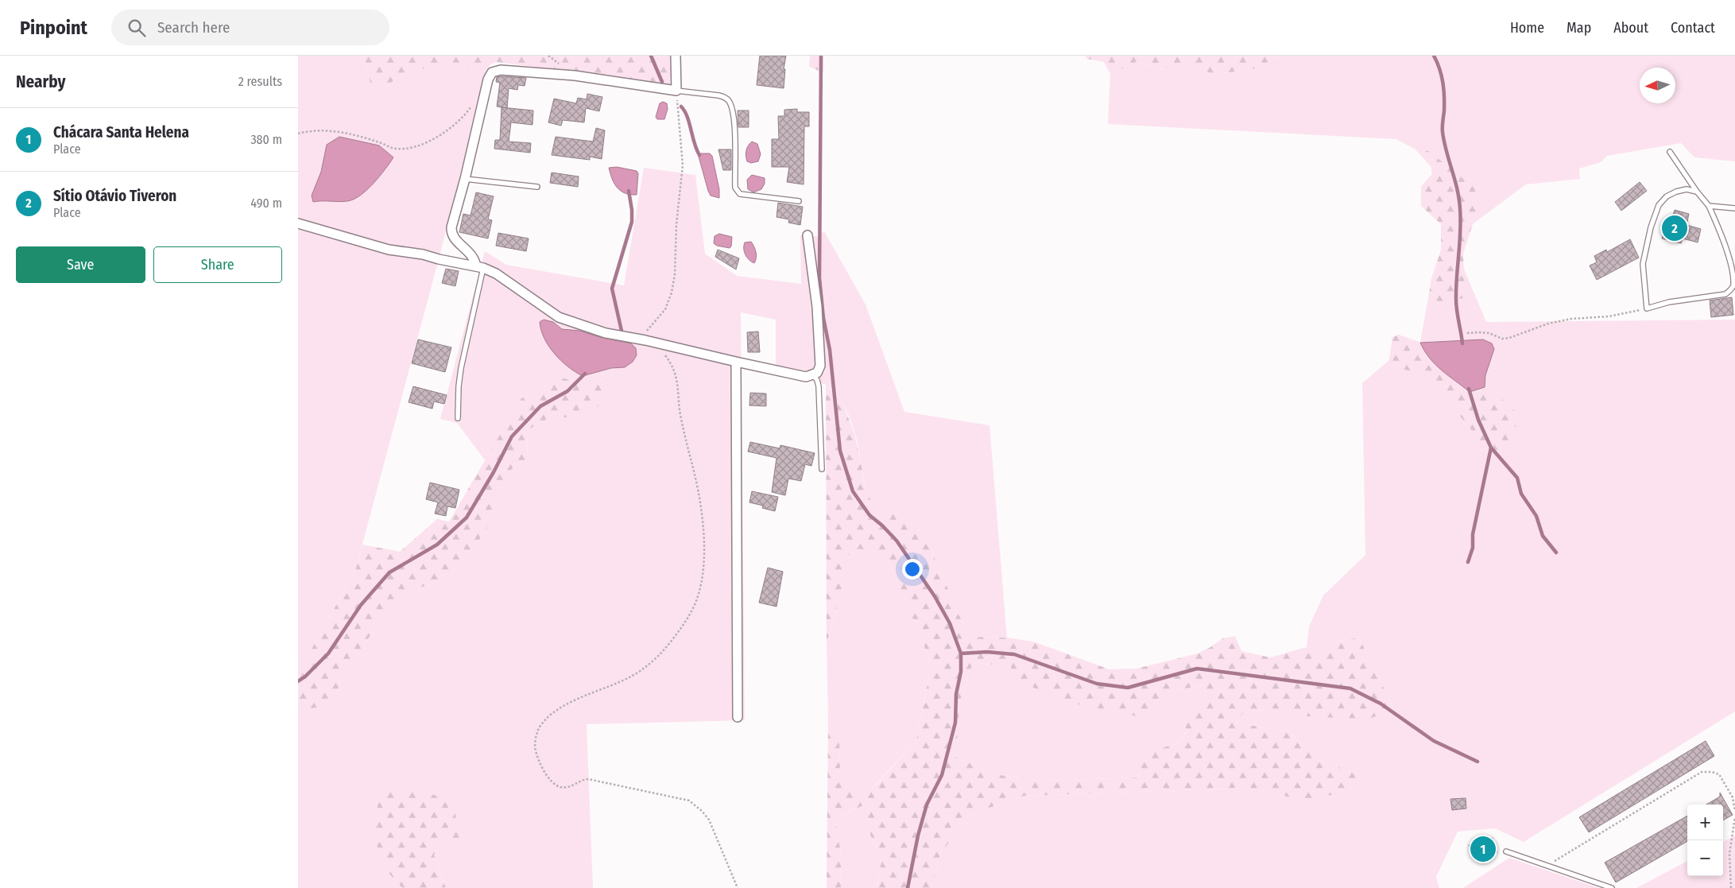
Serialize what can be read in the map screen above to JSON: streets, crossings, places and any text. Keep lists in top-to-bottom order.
{
  "north": "left",
  "page": {
    "header": "Pinpoint",
    "search": "Search here",
    "nav": [
      "Home",
      "Map",
      "About",
      "Contact"
    ],
    "heading": ["Nearby", "2 results"],
    "list": [
      {
        "mark": "1",
        "name": "Chácara Santa Helena",
        "note": "Place",
        "value": "380 m"
      },
      {
        "mark": "2",
        "name": "Sítio Otávio Tiveron",
        "note": "Place",
        "value": "490 m"
      }
    ],
    "pins": ["2", "1"],
    "buttons": ["Save", "Share"],
    "map_buttons": ["+", "−"]
  }
}
